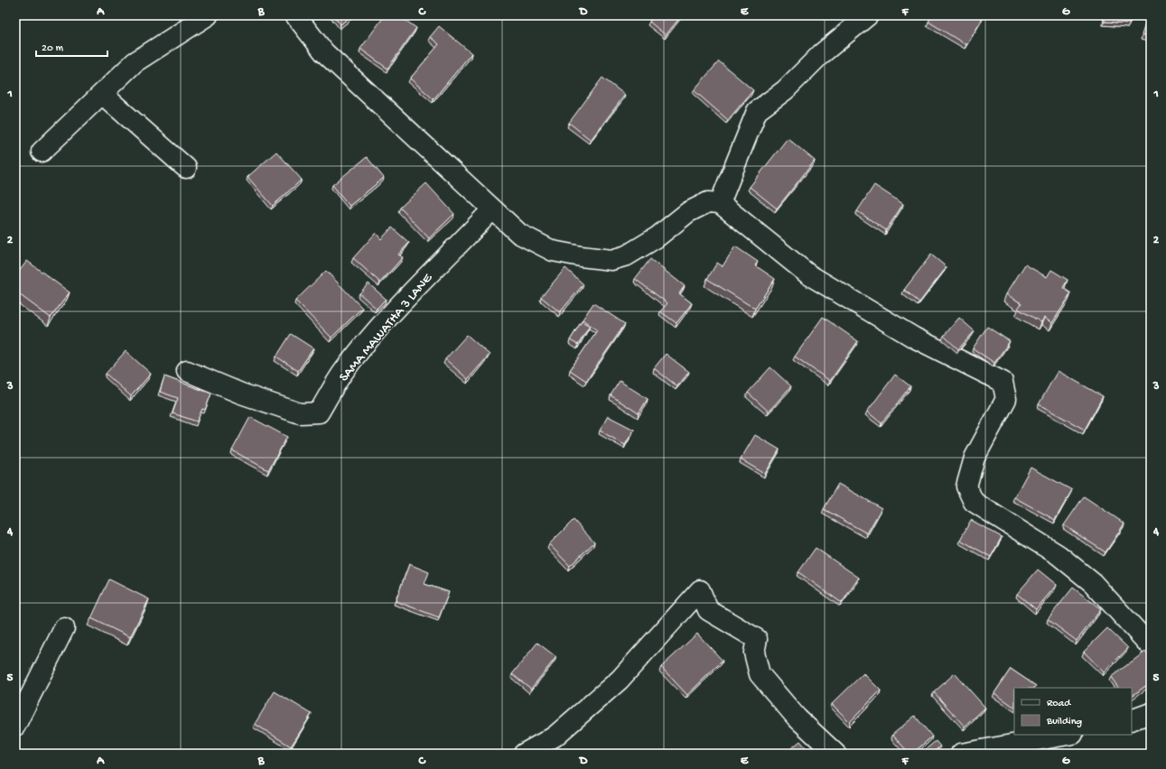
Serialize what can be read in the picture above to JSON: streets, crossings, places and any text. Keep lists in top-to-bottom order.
{
  "streets": {
    "street": ["SAMA MAWATHA 3 LANE"]
  },
  "legend": ["Road", "Building"],
  "scale_bar": "20 m",
  "grid": {
    "columns": [
      "A",
      "B",
      "C",
      "D",
      "E",
      "F",
      "G"
    ],
    "rows": [
      "1",
      "2",
      "3",
      "4",
      "5"
    ]
  }
}
